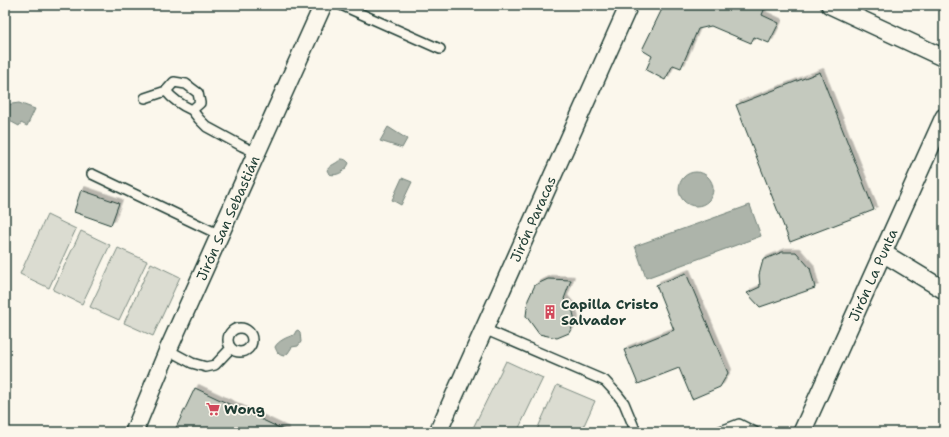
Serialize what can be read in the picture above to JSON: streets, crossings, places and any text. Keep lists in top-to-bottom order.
{
  "streets": {
    "street": ["Jirón San Sebastián", "Jirón Paracas", "Jirón La Punta"]
  },
  "places": {
    "building": ["Capilla Cristo Salvador"],
    "supermarket": ["Wong"]
  }
}
